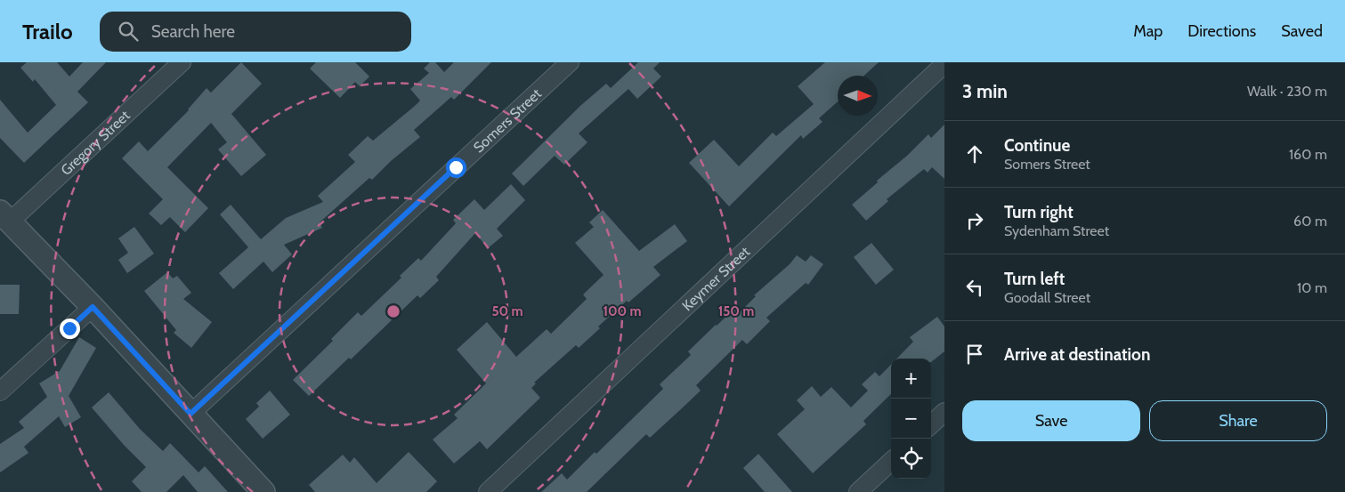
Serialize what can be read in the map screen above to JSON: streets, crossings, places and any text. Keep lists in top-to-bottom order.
{
  "streets": {
    "street": ["Somers Street", "Gregory Street", "Keymer Street"]
  },
  "north": "right",
  "page": {
    "header": "Trailo",
    "search": "Search here",
    "nav": ["Map", "Directions", "Saved"],
    "heading": ["3 min", "Walk · 230 m"],
    "list": [
      ["Continue", "Somers Street", "160 m"],
      ["Turn right", "Sydenham Street", "60 m"],
      ["Turn left", "Goodall Street", "10 m"],
      "Arrive at destination"
    ],
    "map_buttons": ["+", "−"],
    "buttons": ["Save", "Share"]
  },
  "rings": ["50 m", "100 m", "150 m"]
}
